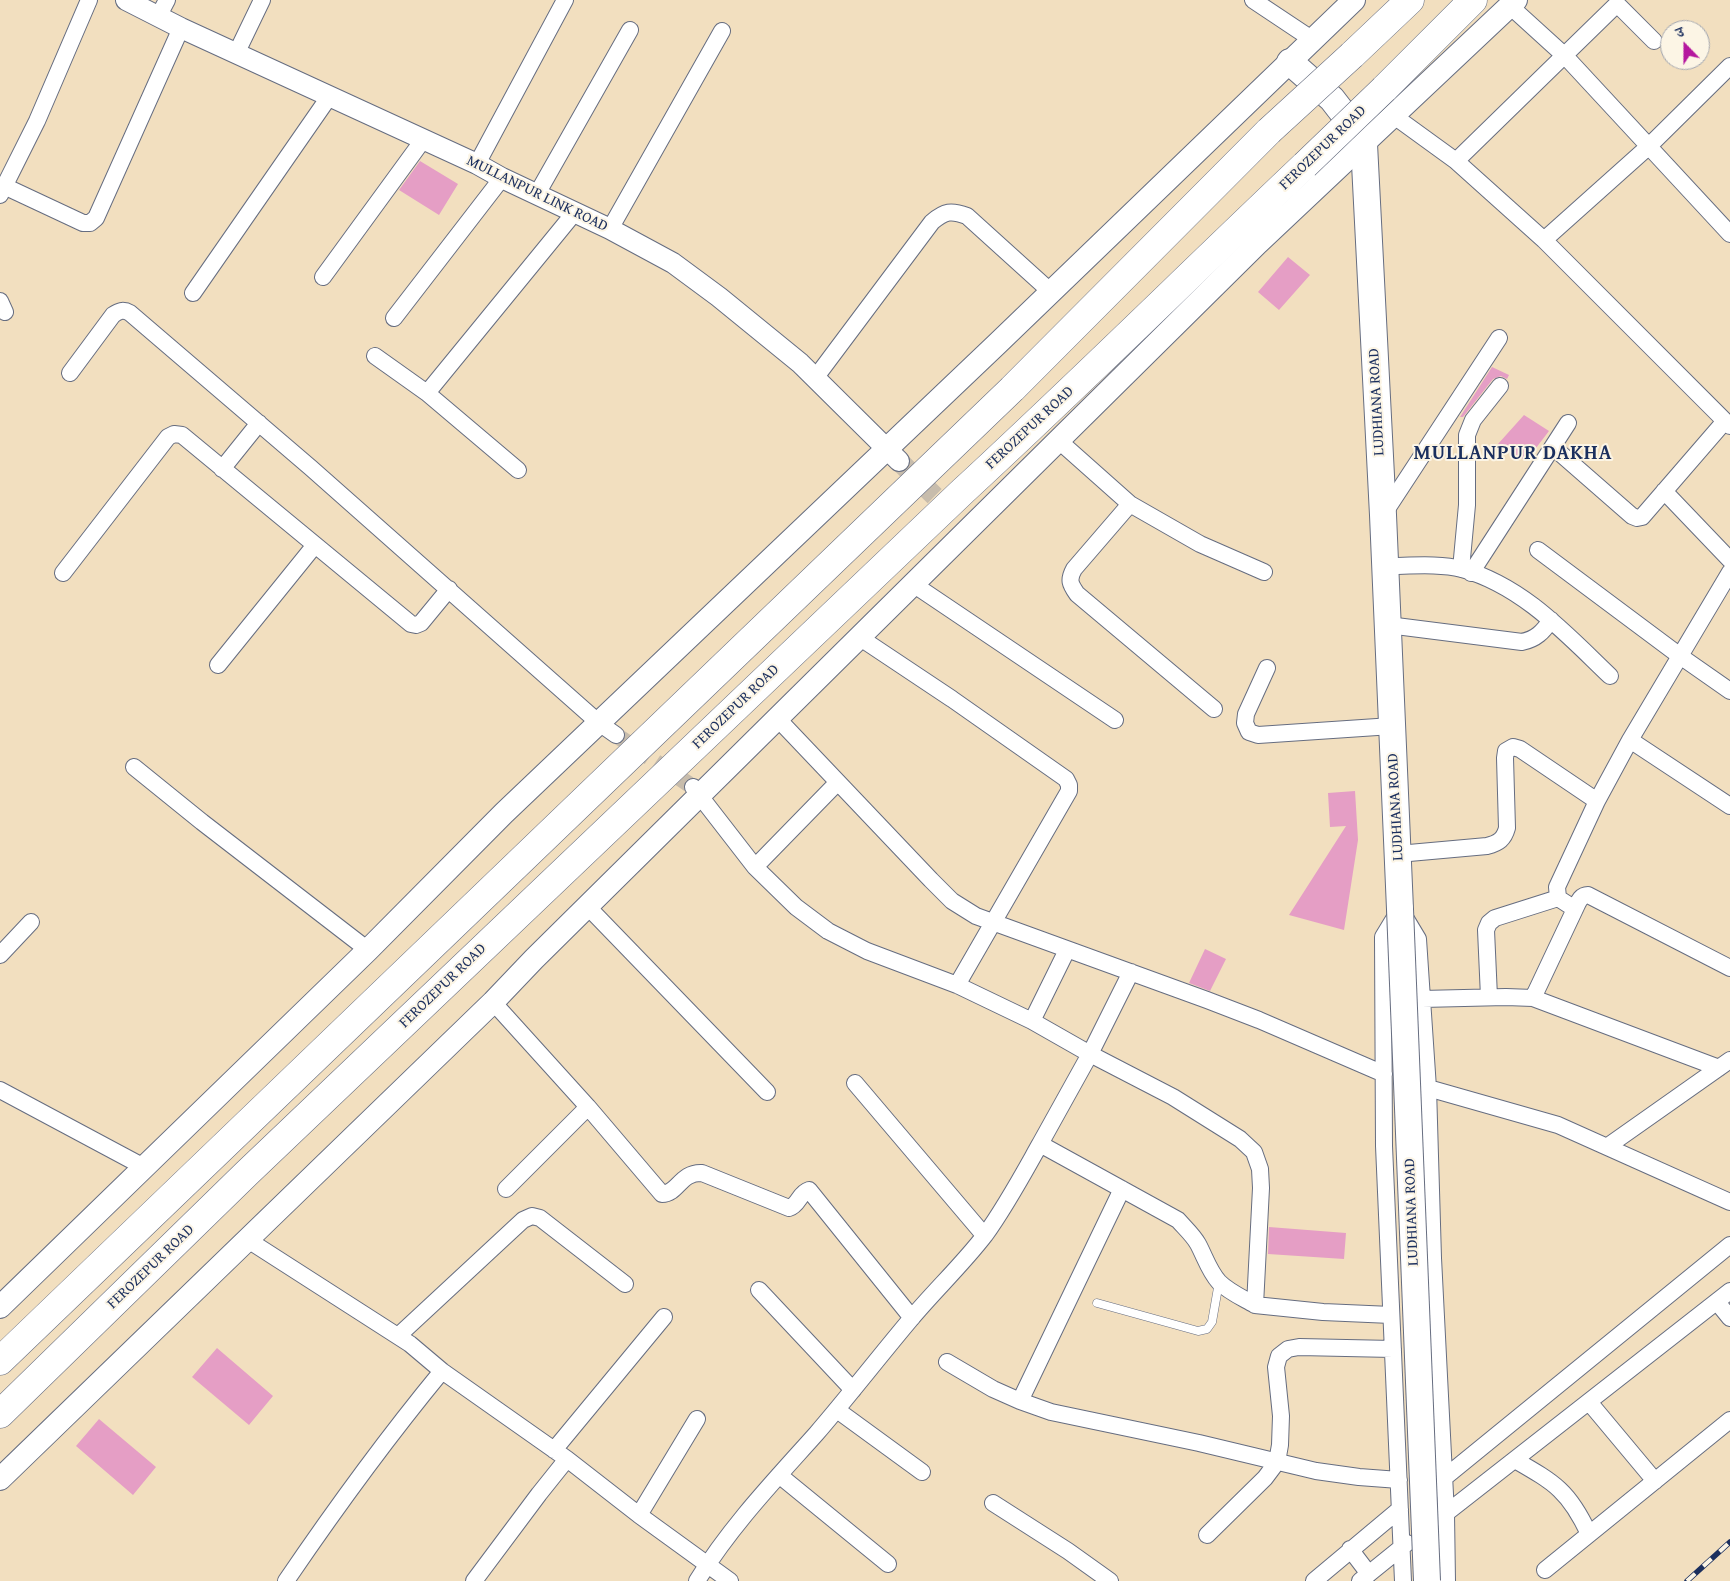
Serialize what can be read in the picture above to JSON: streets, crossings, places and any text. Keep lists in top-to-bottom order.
{
  "streets": {
    "highway": ["FEROZEPUR ROAD"],
    "main road": ["LUDHIANA ROAD"],
    "street": ["MULLANPUR LINK ROAD"]
  },
  "districts": ["MULLANPUR DAKHA"],
  "north": "top"
}
